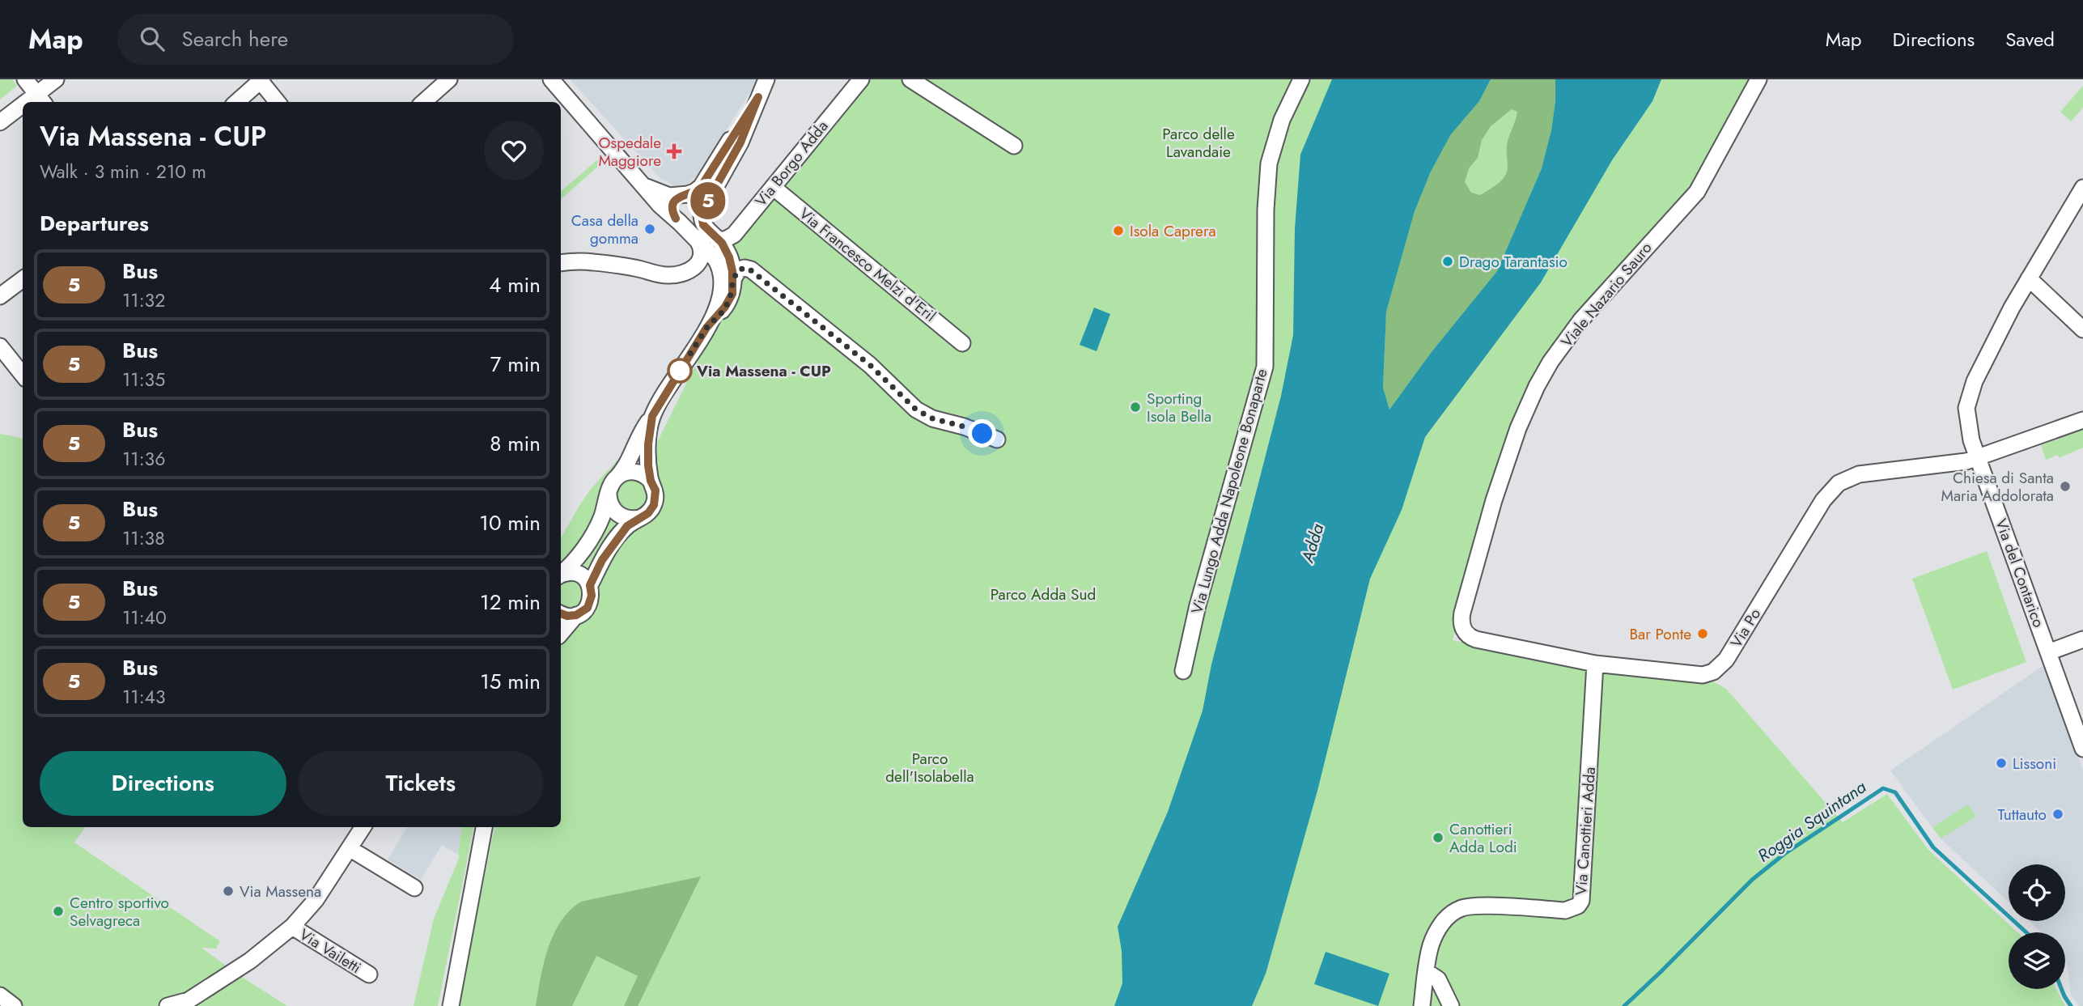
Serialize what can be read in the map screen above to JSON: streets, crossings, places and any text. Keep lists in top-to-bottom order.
{
  "streets": {
    "street": [
      "Via Borgo Adda",
      "Via Francesco Melzi d'Eril",
      "Viale Nazario Sauro",
      "Via Lungo Adda Napoleone Bonaparte",
      "Via del Contarico",
      "Via Po",
      "Via Canottieri Adda",
      "Via Vailetti"
    ]
  },
  "crossings": [
    ["Via Borgo Adda", "Via Francesco Melzi d'Eril"],
    ["Viale Nazario Sauro", "Via Po"],
    ["Via del Contarico", "Via Po"],
    ["Via Po", "Via Canottieri Adda"]
  ],
  "water": ["Adda", "Roggia Squintana"],
  "parks": ["Parco delle Lavandaie", "Parco Adda Sud", "Parco dell'Isolabella"],
  "places": {
    "health": ["Ospedale Maggiore"],
    "other": [
      "Casa della gomma",
      "Isola Caprera",
      "Drago Tarantasio",
      "Via Massena - CUP",
      "Sporting Isola Bella",
      "Chiesa di Santa Maria Addolorata",
      "Bar Ponte",
      "Lissoni",
      "Tuttauto",
      "Canottieri Adda Lodi",
      "Via Massena",
      "Centro sportivo Selvagreca"
    ]
  },
  "lines": ["bus line 5"],
  "page": {
    "header": "Map",
    "search": "Search here",
    "nav": ["Map", "Directions", "Saved"],
    "on_map": "5",
    "heading": [
      ["Via Massena - CUP", "Walk · 3 min · 210 m"],
      "Departures"
    ],
    "list": [
      {
        "mark": "5",
        "name": "Bus",
        "note": "11:32",
        "value": "4 min"
      },
      {
        "mark": "5",
        "name": "Bus",
        "note": "11:35",
        "value": "7 min"
      },
      {
        "mark": "5",
        "name": "Bus",
        "note": "11:36",
        "value": "8 min"
      },
      {
        "mark": "5",
        "name": "Bus",
        "note": "11:38",
        "value": "10 min"
      },
      {
        "mark": "5",
        "name": "Bus",
        "note": "11:40",
        "value": "12 min"
      },
      {
        "mark": "5",
        "name": "Bus",
        "note": "11:43",
        "value": "15 min"
      }
    ],
    "buttons": ["Directions", "Tickets"]
  }
}
